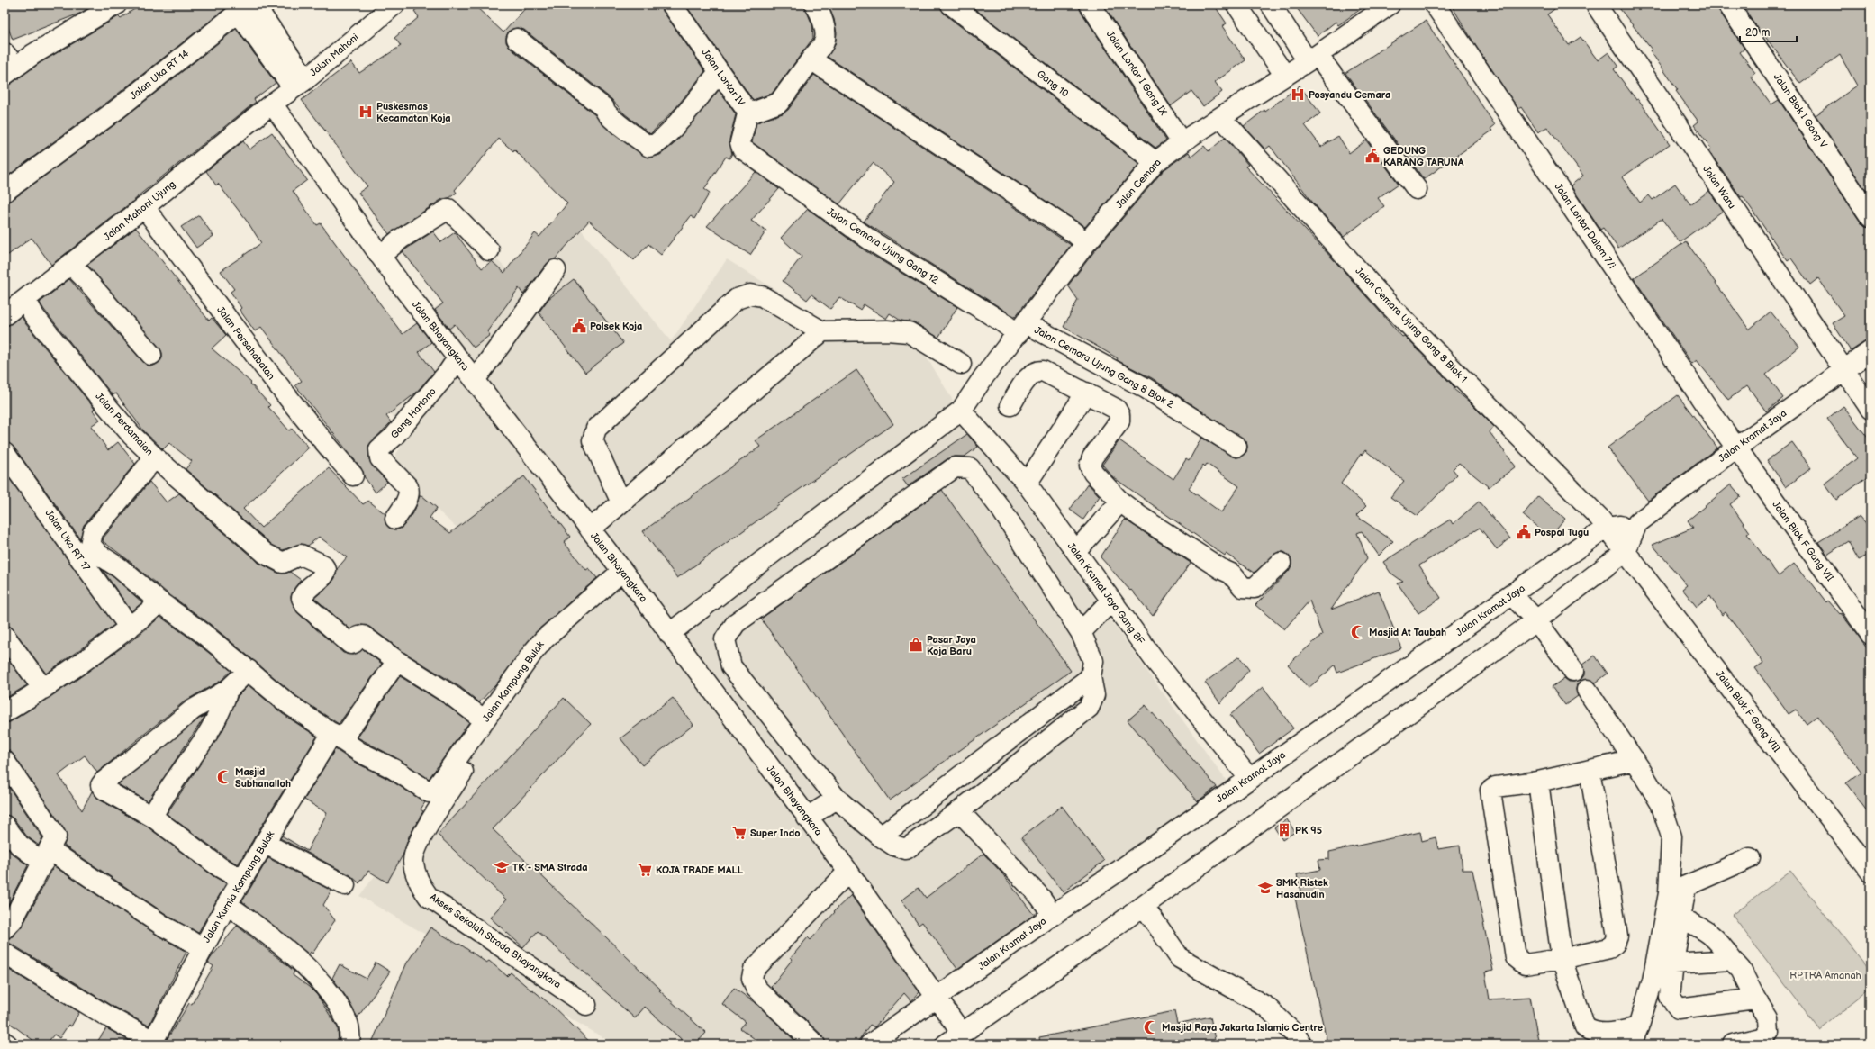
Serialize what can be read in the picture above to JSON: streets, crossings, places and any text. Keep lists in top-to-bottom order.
{
  "streets": {
    "street": [
      "Jalan Mahoni",
      "Jalan Lontar I Gang IX",
      "Jalan Uka RT 14",
      "Jalan Lontar IV",
      "Gang 10",
      "Jalan Blok I Gang V",
      "Jalan Cemara",
      "Jalan Waru",
      "Jalan Mahoni Ujung",
      "Jalan Lontar Dalam 7/i",
      "Jalan Cemara Ujung Gang 12",
      "Jalan Cemara Ujung Gang 8 Blok 1",
      "Jalan Bhayangkara",
      "Jalan Persahabatan",
      "Jalan Cemara Ujung Gang 8 Blok 2",
      "Gang Hartono",
      "Jalan Perdamaian",
      "Jalan Kramat Jaya",
      "Jalan Uka RT 17",
      "Jalan Blok F Gang VII",
      "Jalan Kramat Jaya Gang 8F",
      "Jalan Kampung Bulak",
      "Jalan Blok F Gang VIII",
      "Jalan Kurnia Kampung Bulak",
      "Akses Sekolah Strada Bhayangkara"
    ]
  },
  "crossings": [
    ["Jalan Mahoni", "Jalan Uka RT 14"],
    ["Jalan Mahoni", "Jalan Mahoni Ujung"],
    ["Jalan Mahoni", "Jalan Bhayangkara"],
    ["Jalan Lontar I Gang IX", "Jalan Cemara"],
    ["Jalan Lontar IV", "Jalan Cemara Ujung Gang 12"],
    ["Gang 10", "Jalan Cemara"],
    ["Jalan Cemara", "Jalan Cemara Ujung Gang 12"],
    ["Jalan Cemara", "Jalan Cemara Ujung Gang 8 Blok 1"],
    ["Jalan Cemara", "Jalan Bhayangkara"],
    ["Jalan Cemara", "Jalan Cemara Ujung Gang 8 Blok 2"],
    ["Jalan Cemara", "Jalan Kramat Jaya Gang 8F"],
    ["Jalan Waru", "Jalan Kramat Jaya"],
    ["Jalan Mahoni Ujung", "Jalan Bhayangkara"],
    ["Jalan Mahoni Ujung", "Jalan Persahabatan"],
    ["Jalan Mahoni Ujung", "Jalan Perdamaian"],
    ["Jalan Lontar Dalam 7/i", "Jalan Kramat Jaya"],
    ["Jalan Lontar Dalam 7/i", "Jalan Blok F Gang VII"],
    ["Jalan Cemara Ujung Gang 12", "Jalan Cemara Ujung Gang 8 Blok 2"],
    ["Jalan Cemara Ujung Gang 8 Blok 1", "Jalan Kramat Jaya"],
    ["Jalan Cemara Ujung Gang 8 Blok 1", "Jalan Blok F Gang VIII"],
    ["Jalan Bhayangkara", "Gang Hartono"],
    ["Jalan Bhayangkara", "Jalan Kramat Jaya"],
    ["Jalan Bhayangkara", "Jalan Kampung Bulak"],
    ["Jalan Bhayangkara", "Akses Sekolah Strada Bhayangkara"],
    ["Jalan Perdamaian", "Jalan Kurnia Kampung Bulak"],
    ["Jalan Kramat Jaya", "Jalan Blok F Gang VII"],
    ["Jalan Kramat Jaya", "Jalan Kramat Jaya Gang 8F"],
    ["Jalan Kramat Jaya", "Jalan Blok F Gang VIII"],
    ["Jalan Kampung Bulak", "Jalan Kurnia Kampung Bulak"],
    ["Jalan Kampung Bulak", "Akses Sekolah Strada Bhayangkara"]
  ],
  "parks": ["RPTRA Amanah"],
  "places": {
    "hospital": ["Posyandu Cemara", "Puskesmas Kecamatan Koja"],
    "public building": ["GEDUNG KARANG TARUNA", "Polsek Koja", "Pospol Tugu"],
    "mosque": ["Masjid At Taubah", "Masjid Subhanalloh", "Masjid Raya Jakarta Islamic Centre"],
    "shop": ["Pasar Jaya Koja Baru"],
    "building": ["PK 95"],
    "supermarket": ["Super Indo", "KOJA TRADE MALL"],
    "school or university": ["TK - SMA Strada", "SMK Ristek Hasanudin"]
  },
  "scale_bar": "20 m"
}
